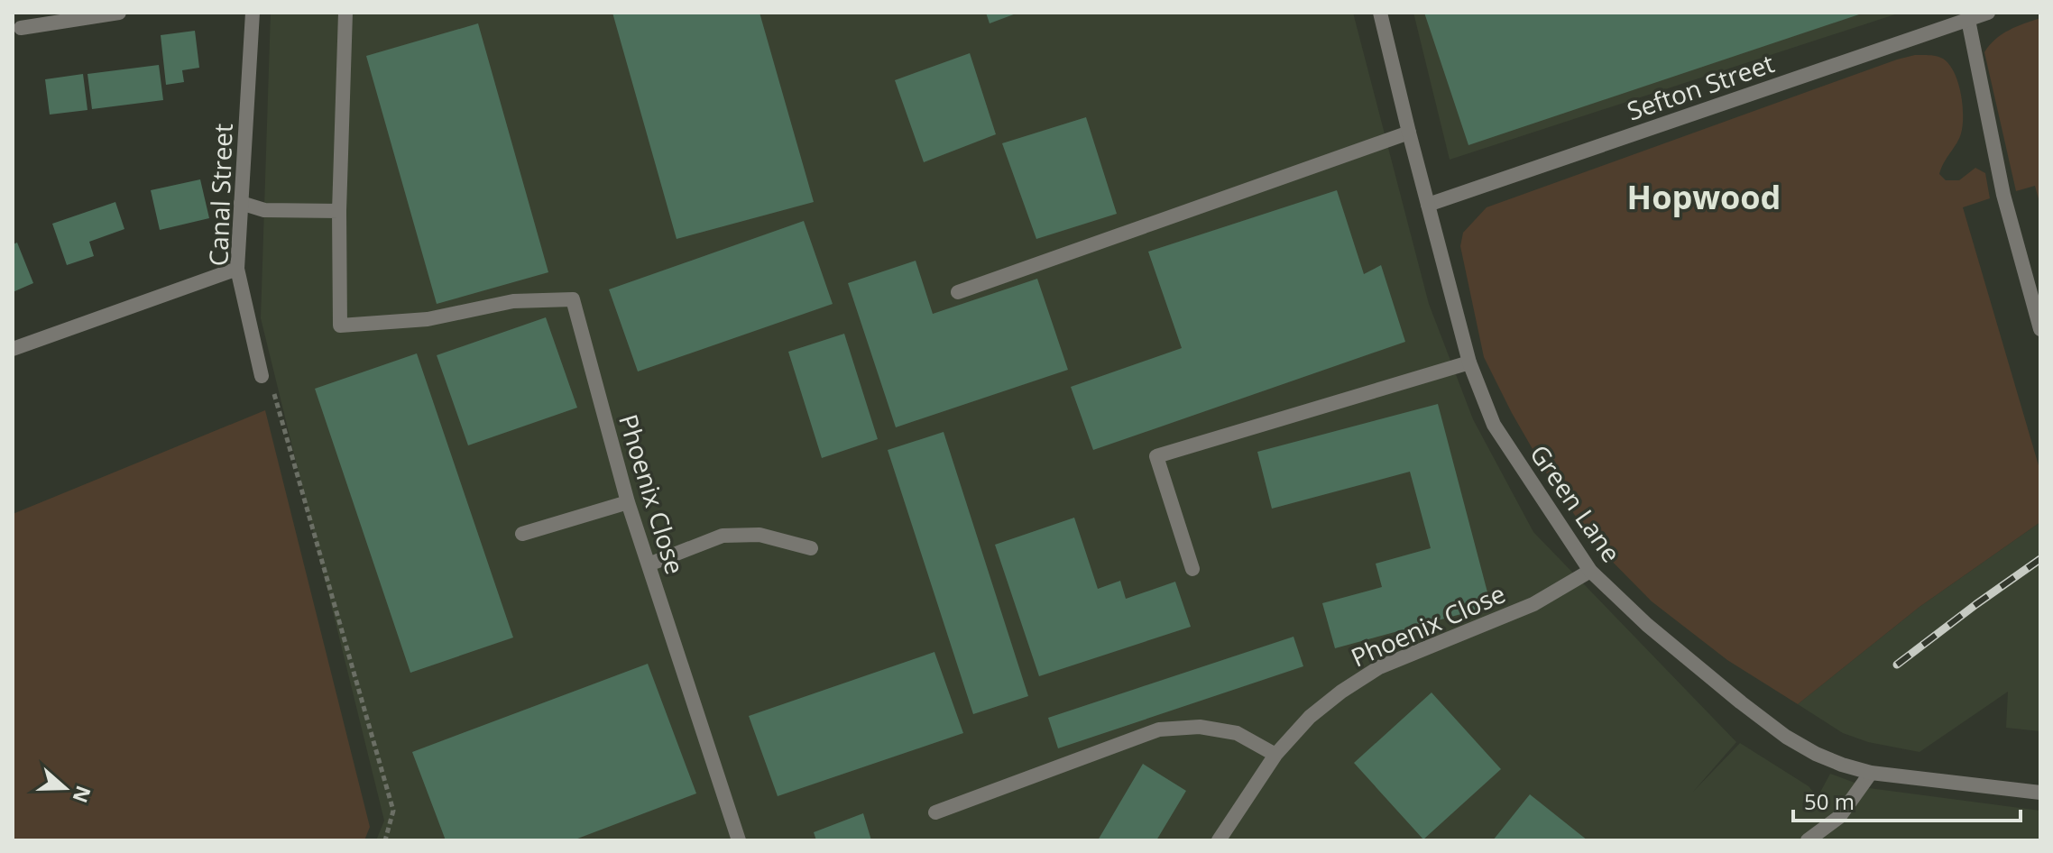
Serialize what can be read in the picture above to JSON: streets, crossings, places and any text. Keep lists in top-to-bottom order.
{
  "streets": {
    "street": [
      "Sefton Street",
      "Canal Street",
      "Phoenix Close",
      "Green Lane"
    ]
  },
  "crossings": [
    ["Sefton Street", "Green Lane"],
    ["Phoenix Close", "Green Lane"]
  ],
  "districts": ["Hopwood"],
  "scale_bar": "50 m",
  "north": "right"
}
